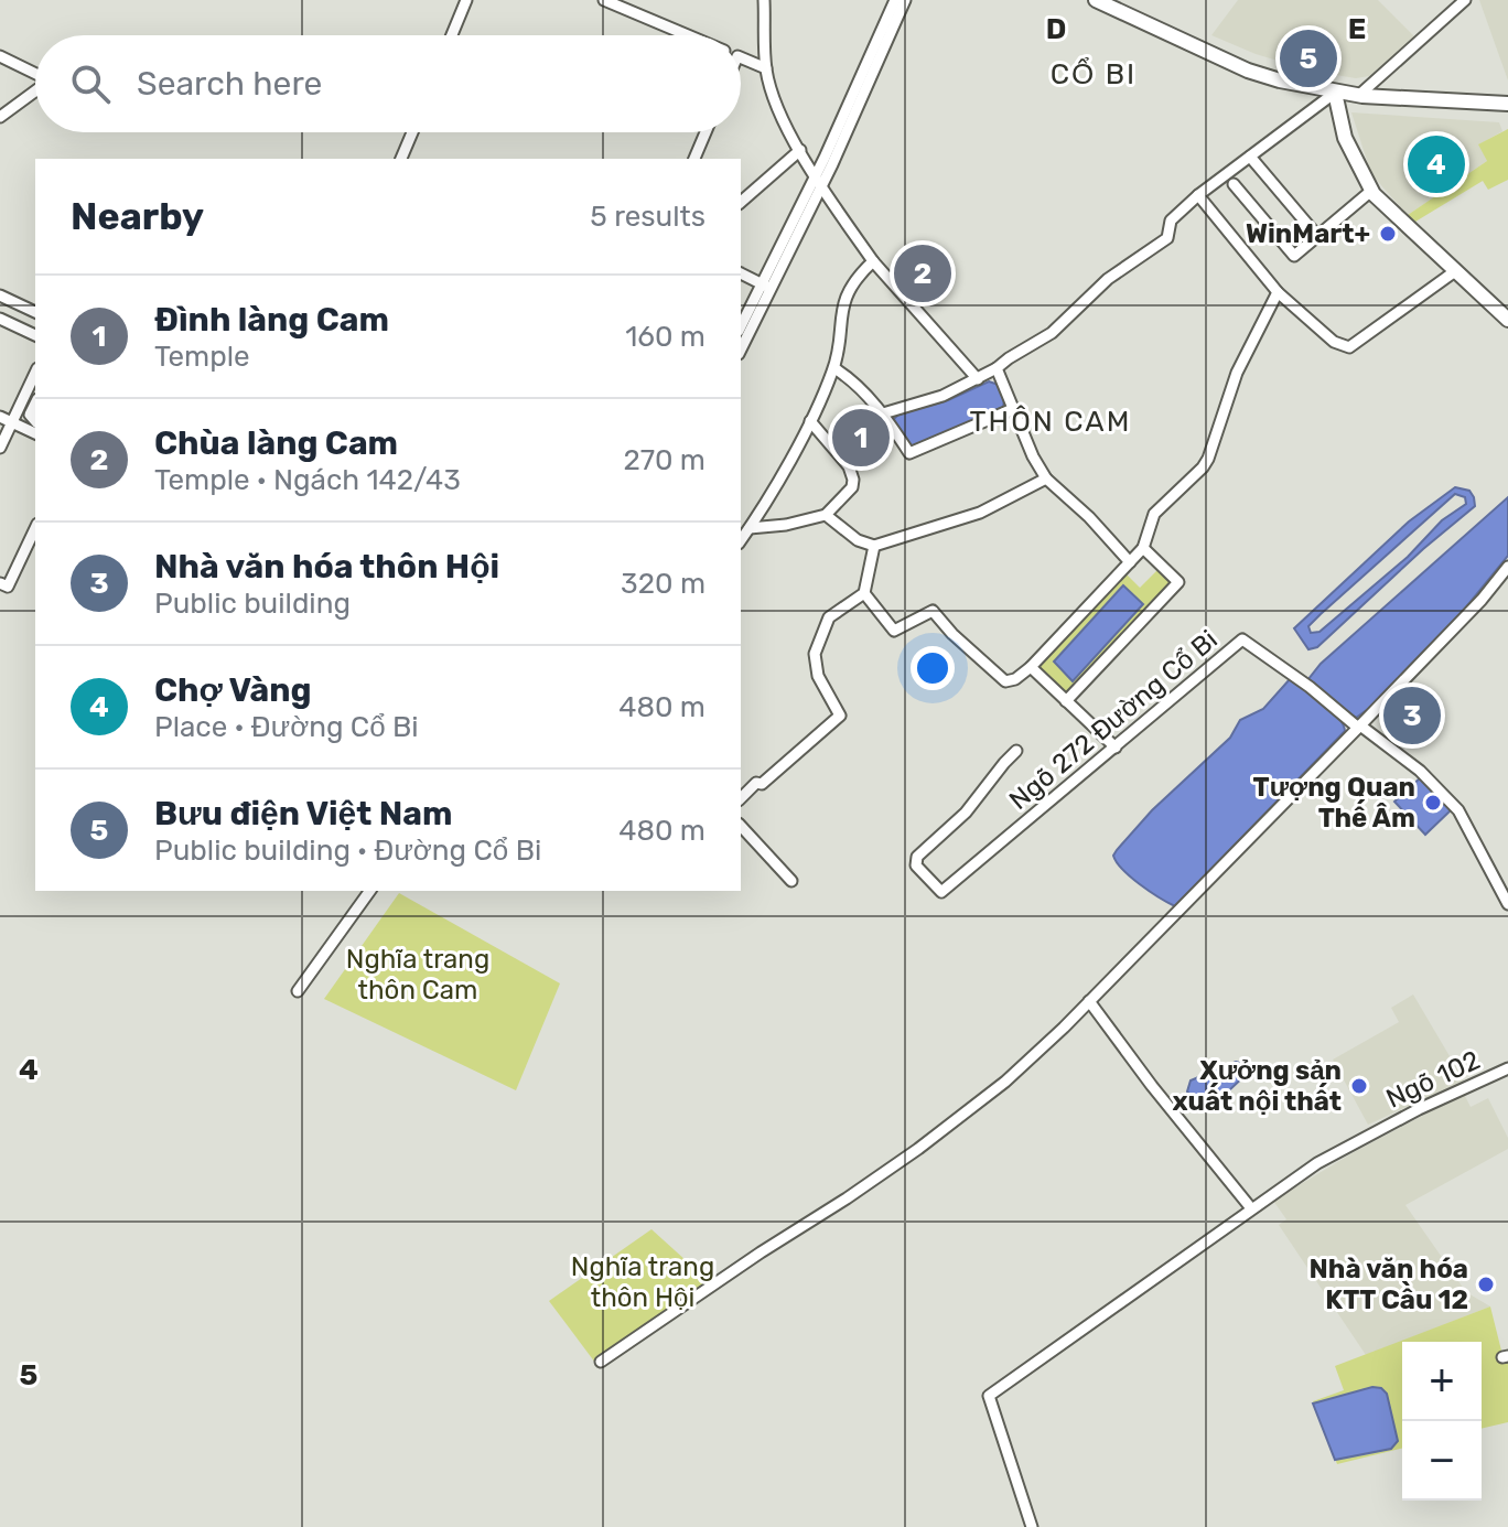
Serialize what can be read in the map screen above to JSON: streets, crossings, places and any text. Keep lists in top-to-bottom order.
{
  "streets": {
    "street": ["Ngõ 272 Đường Cổ Bi", "Ngõ 102"]
  },
  "districts": ["CỔ BI", "THÔN CAM"],
  "parks": ["Nghĩa trang thôn Cam", "Nghĩa trang thôn Hội"],
  "places": [
    "WinMart+",
    "Tượng Quan Thế Âm",
    "Xưởng sản xuất nội thất",
    "Nhà văn hóa KTT Cầu 12"
  ],
  "page": {
    "pins": [
      "5",
      "4",
      "2",
      "1",
      "3"
    ],
    "search": "Search here",
    "heading": ["Nearby", "5 results"],
    "list": [
      {
        "mark": "1",
        "name": "Đình làng Cam",
        "note": "Temple",
        "value": "160 m"
      },
      {
        "mark": "2",
        "name": "Chùa làng Cam",
        "note": "Temple · Ngách 142/43",
        "value": "270 m"
      },
      {
        "mark": "3",
        "name": "Nhà văn hóa thôn Hội",
        "note": "Public building",
        "value": "320 m"
      },
      {
        "mark": "4",
        "name": "Chợ Vàng",
        "note": "Place · Đường Cổ Bi",
        "value": "480 m"
      },
      {
        "mark": "5",
        "name": "Bưu điện Việt Nam",
        "note": "Public building · Đường Cổ Bi",
        "value": "480 m"
      }
    ],
    "map_buttons": ["+", "−"]
  },
  "grid": {
    "columns": ["D", "E"],
    "rows": ["4", "5"]
  }
}
